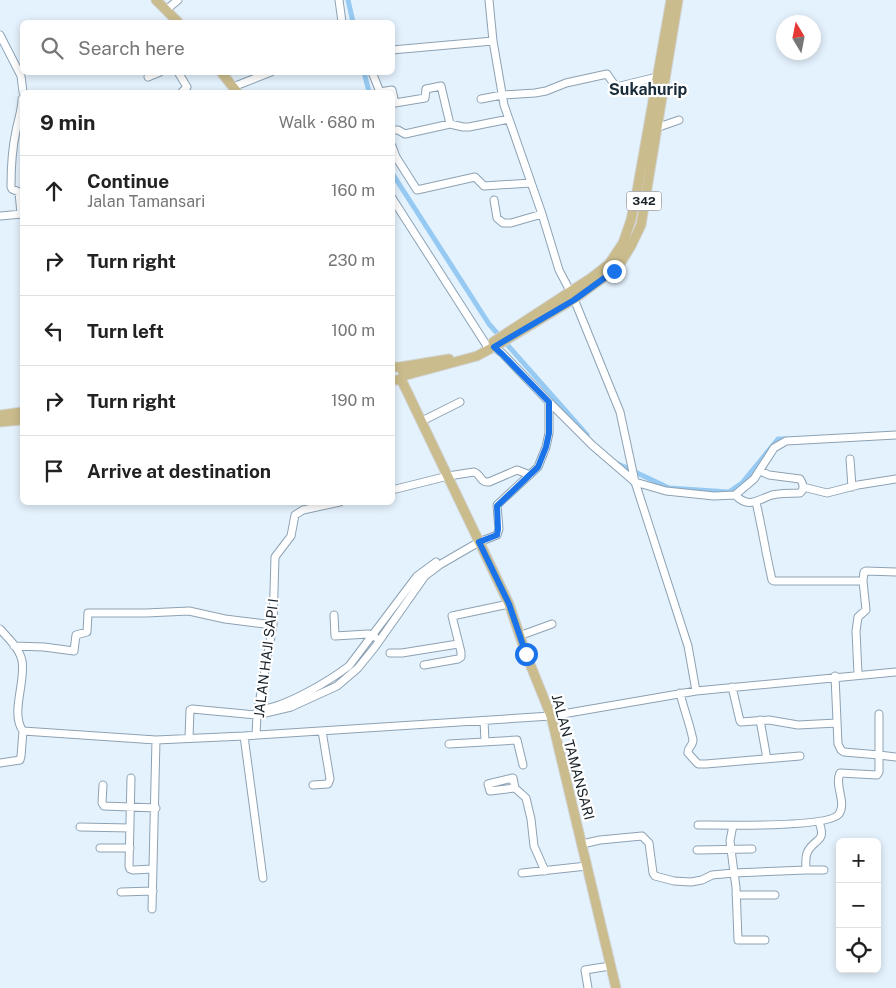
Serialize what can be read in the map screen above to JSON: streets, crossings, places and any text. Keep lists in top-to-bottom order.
{
  "streets": {
    "main road": ["342", "JALAN TAMANSARI"],
    "street": ["JALAN HAJI SAPI I"]
  },
  "crossings": [
    ["342", "JALAN TAMANSARI"]
  ],
  "districts": ["Sukahurip"],
  "north": "top",
  "page": {
    "search": "Search here",
    "heading": ["9 min", "Walk · 680 m"],
    "list": [
      ["Continue", "Jalan Tamansari", "160 m"],
      ["Turn right", "230 m"],
      ["Turn left", "100 m"],
      ["Turn right", "190 m"],
      "Arrive at destination"
    ],
    "map_buttons": ["+", "−"]
  }
}
